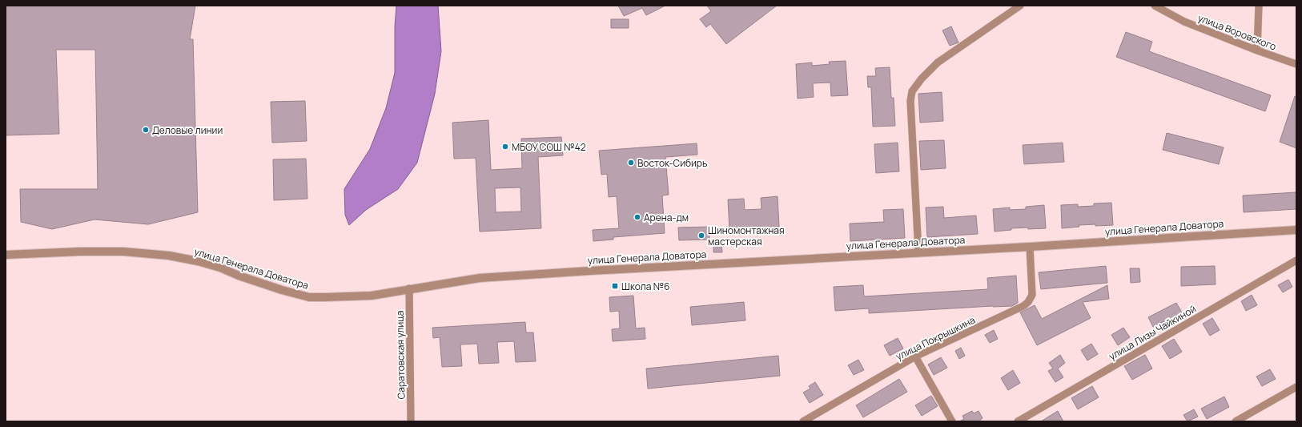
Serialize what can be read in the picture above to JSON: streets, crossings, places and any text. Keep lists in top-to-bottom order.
{
  "streets": {
    "street": [
      "улица Воровского",
      "улица Генерала Доватора",
      "улица Лизы Чайкиной",
      "улица Покрышкина",
      "Саратовская улица"
    ]
  },
  "crossings": [
    ["улица Генерала Доватора", "улица Покрышкина"],
    ["улица Генерала Доватора", "Саратовская улица"]
  ],
  "places": {
    "other": [
      "Деловые линии",
      "МБОУ СОШ №42",
      "Восток-Сибирь",
      "Арена-дм",
      "Шиномонтажная мастерская"
    ],
    "transit": ["Школа №6"]
  }
}
